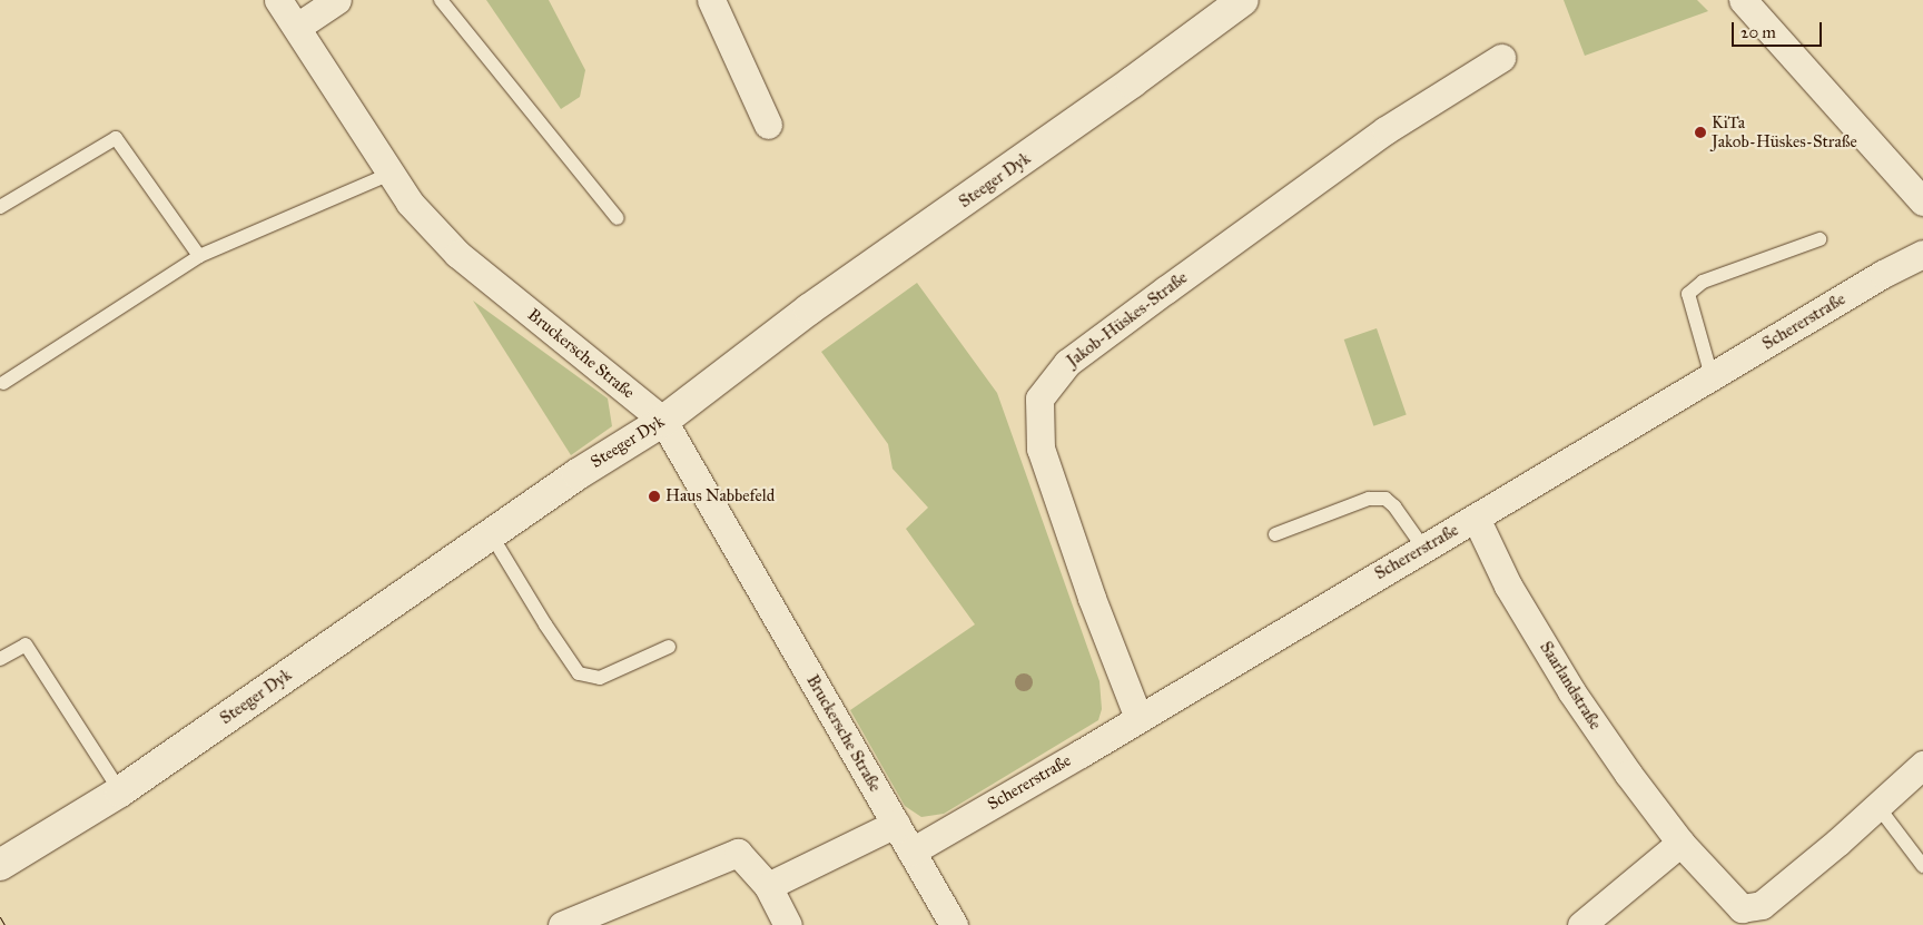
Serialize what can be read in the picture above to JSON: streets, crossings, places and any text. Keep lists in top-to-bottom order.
{
  "streets": {
    "street": [
      "Steeger Dyk",
      "Jakob-Hüskes-Straße",
      "Schererstraße",
      "Bruckersche Straße",
      "Saarlandstraße"
    ]
  },
  "crossings": [
    ["Steeger Dyk", "Bruckersche Straße"],
    ["Jakob-Hüskes-Straße", "Schererstraße"],
    ["Schererstraße", "Bruckersche Straße"],
    ["Schererstraße", "Saarlandstraße"]
  ],
  "places": ["KiTa Jakob-Hüskes-Straße", "Haus Nabbefeld"],
  "scale_bar": "20 m"
}
